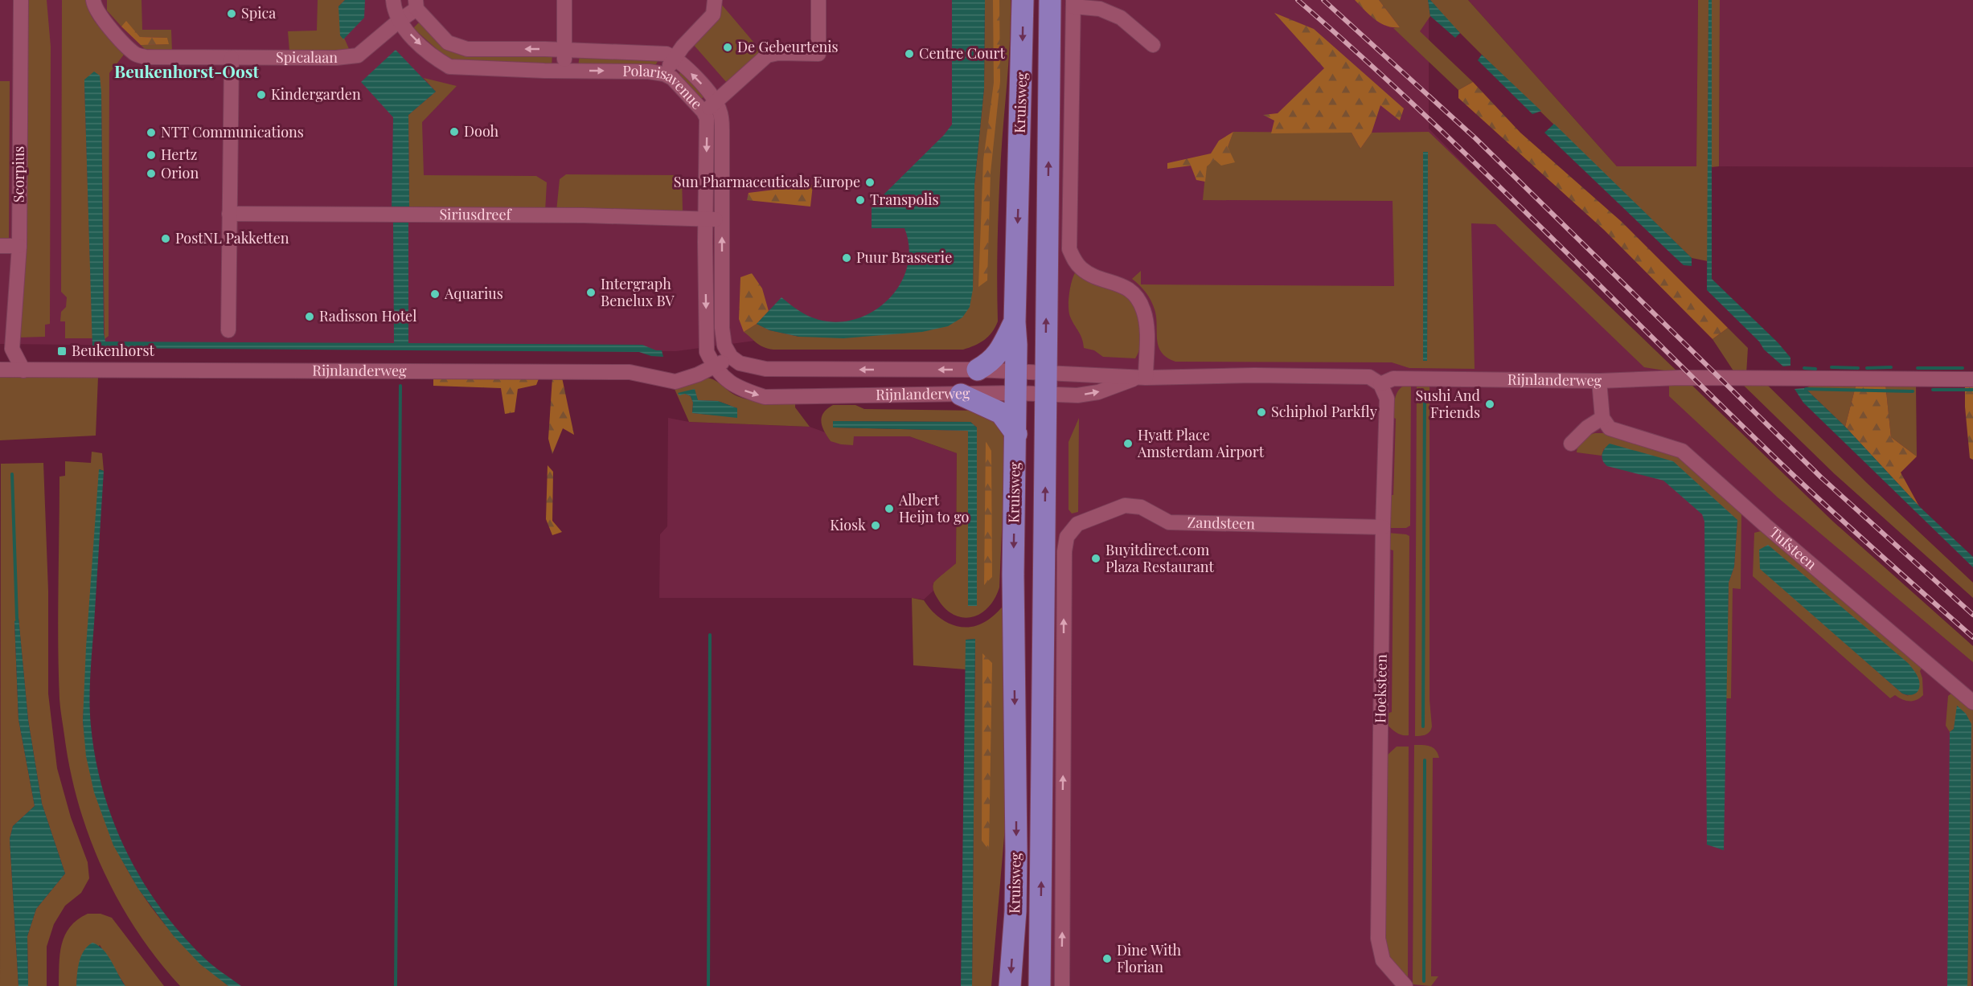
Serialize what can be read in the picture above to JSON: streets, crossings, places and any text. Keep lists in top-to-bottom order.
{
  "streets": {
    "highway": ["Kruisweg"],
    "street": [
      "Spicalaan",
      "Polarisavenue",
      "Scorpius",
      "Siriusdreef",
      "Rijnlanderweg",
      "Zandsteen",
      "Tufsteen",
      "Hoeksteen"
    ]
  },
  "crossings": [
    ["Spicalaan", "Polarisavenue"],
    ["Polarisavenue", "Siriusdreef"],
    ["Polarisavenue", "Rijnlanderweg"],
    ["Kruisweg", "Rijnlanderweg"],
    ["Rijnlanderweg", "Hoeksteen"],
    ["Zandsteen", "Hoeksteen"]
  ],
  "districts": ["Beukenhorst-Oost"],
  "places": {
    "other": [
      "Spica",
      "De Gebeurtenis",
      "Centre Court",
      "Kindergarden",
      "Dooh",
      "NTT Communications",
      "Hertz",
      "Orion",
      "Sun Pharmaceuticals Europe",
      "Transpolis",
      "PostNL Pakketten",
      "Puur Brasserie",
      "Intergraph Benelux BV",
      "Aquarius",
      "Radisson Hotel",
      "Sushi And Friends",
      "Schiphol Parkfly",
      "Hyatt Place Amsterdam Airport",
      "Albert Heijn to go",
      "Kiosk",
      "Buyitdirect.com Plaza Restaurant",
      "Dine With Florian"
    ],
    "transit": ["Beukenhorst"]
  }
}
